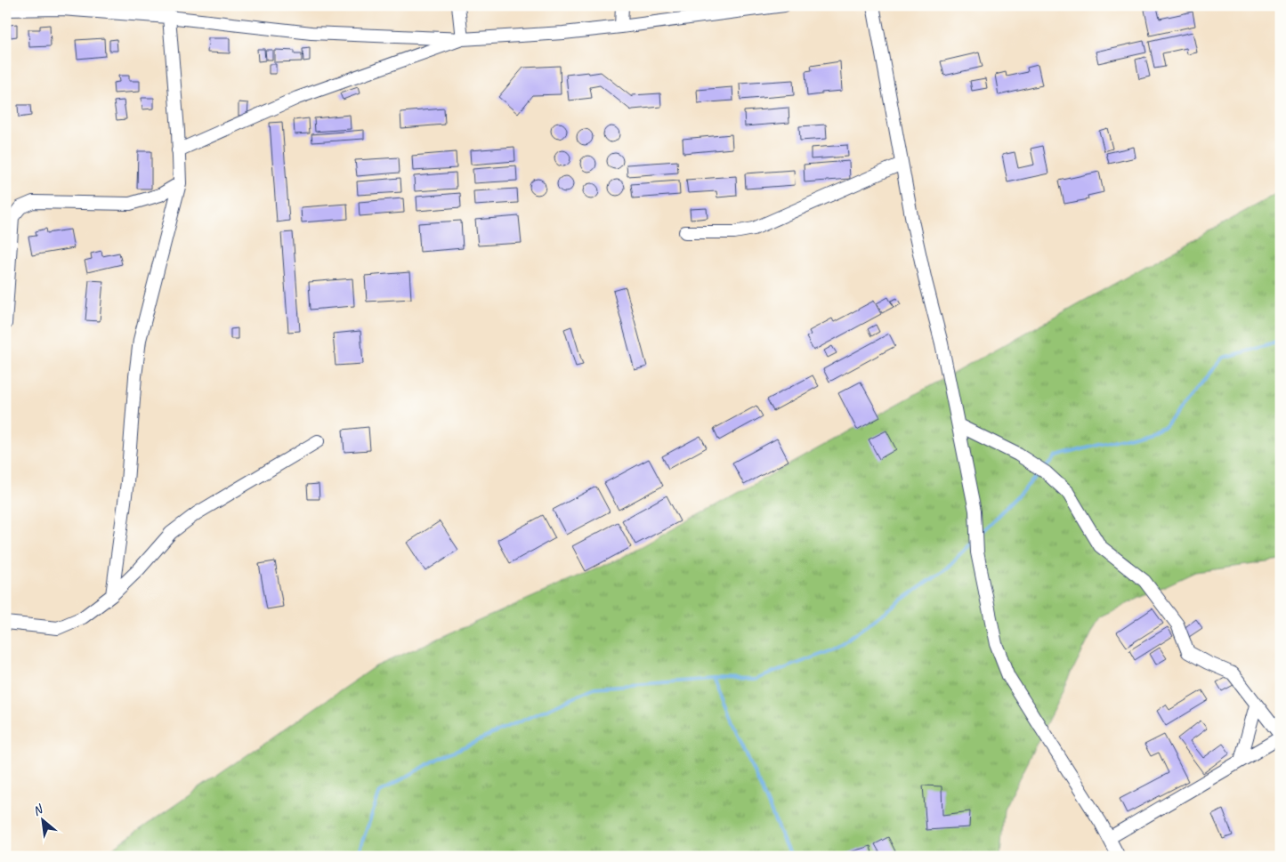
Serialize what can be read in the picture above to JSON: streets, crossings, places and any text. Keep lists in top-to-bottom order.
{
  "north": "top left"
}
